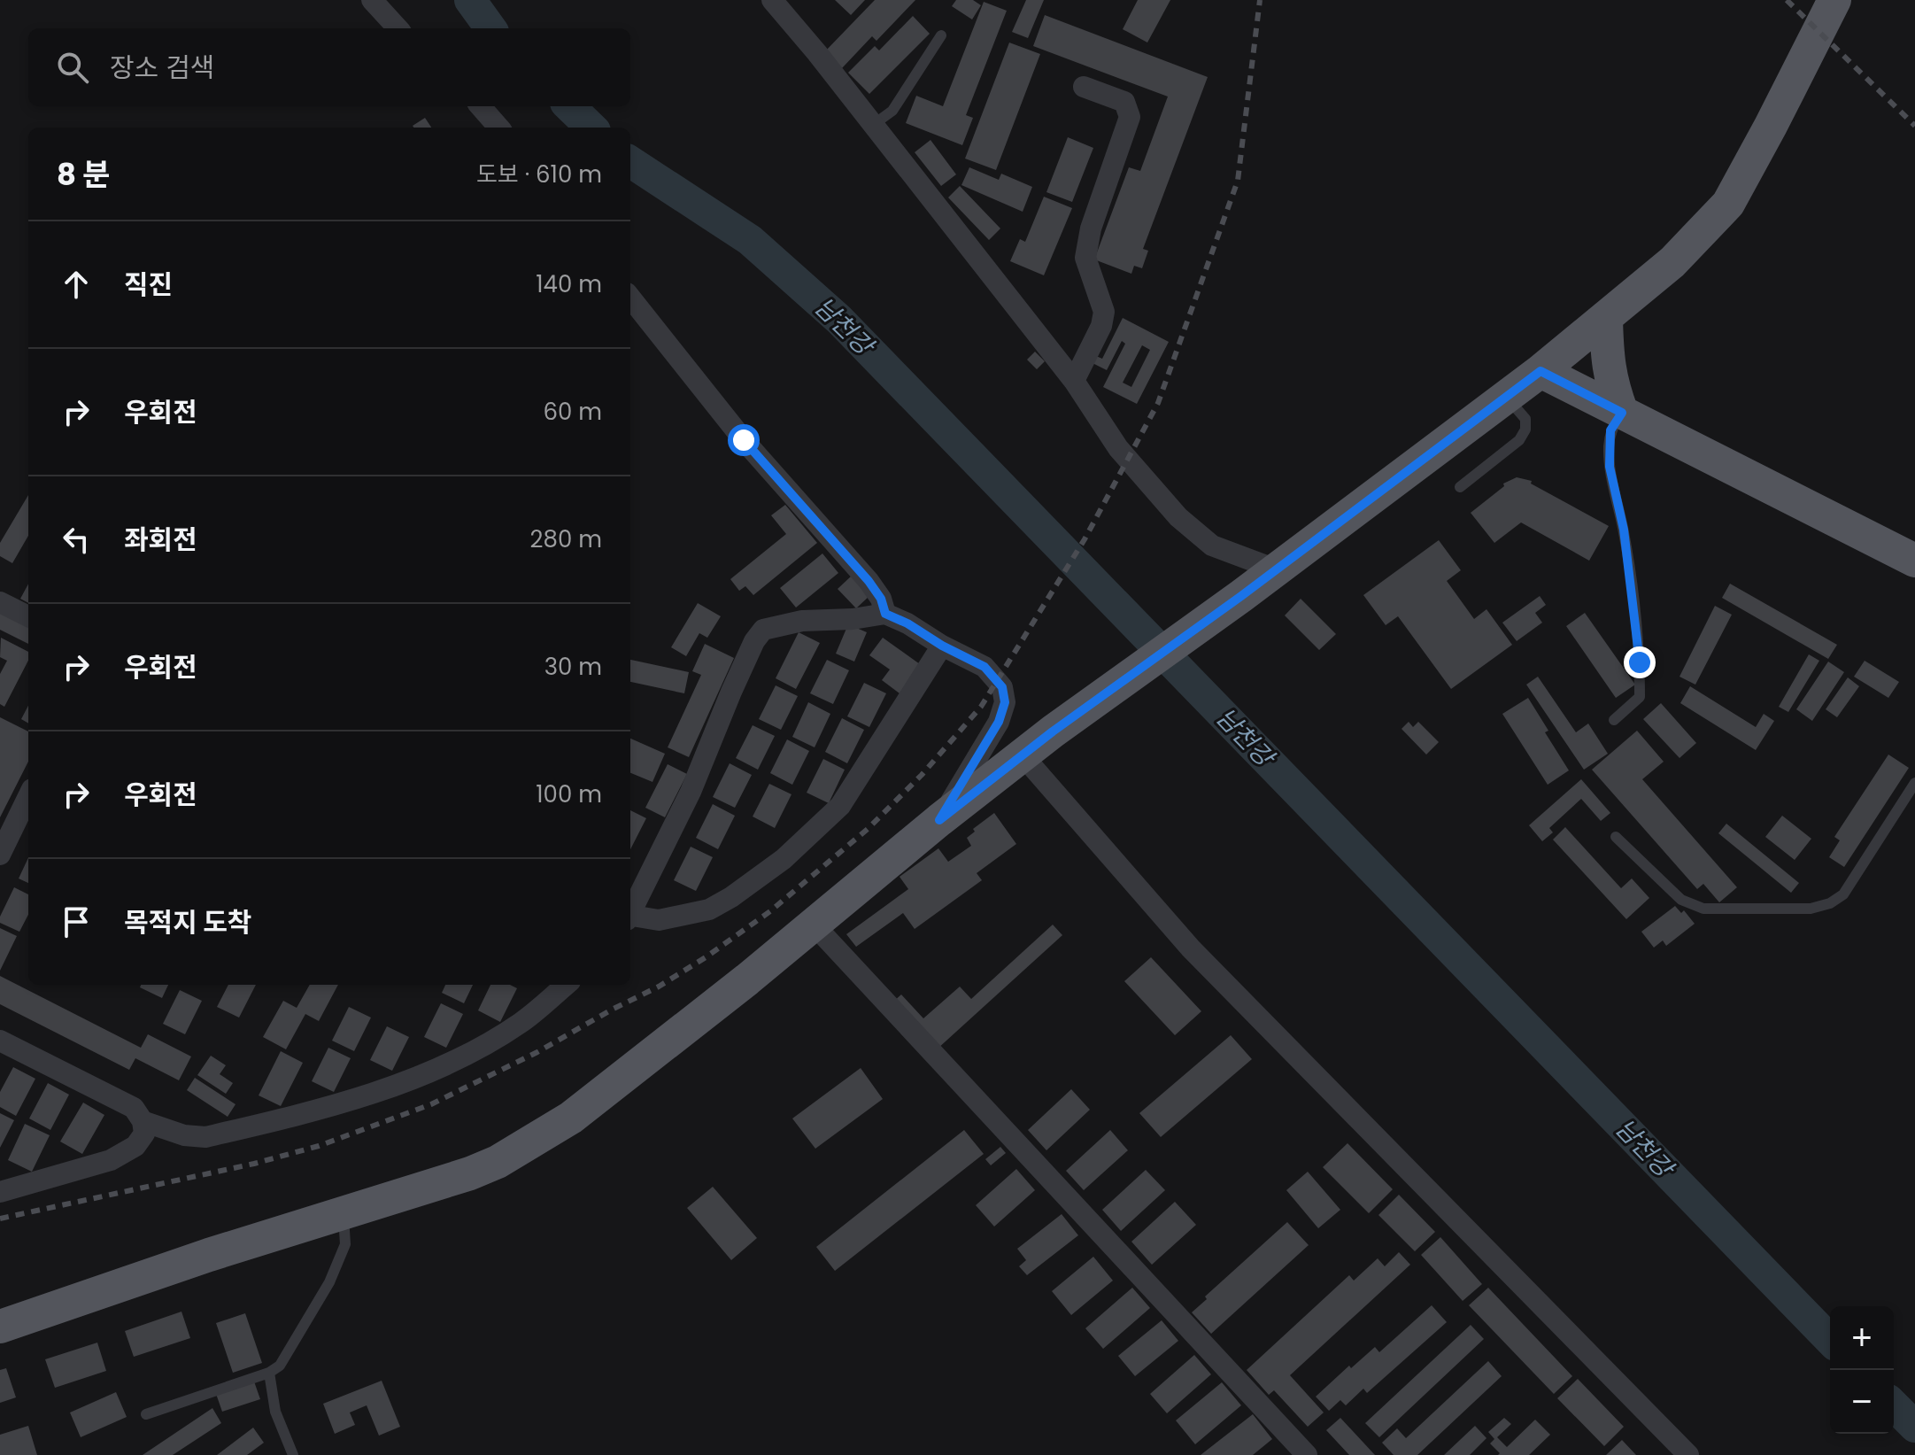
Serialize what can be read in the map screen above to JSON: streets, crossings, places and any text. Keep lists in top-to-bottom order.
{
  "water": ["남천강"],
  "page": {
    "search": "장소 검색",
    "heading": ["8 분", "도보 · 610 m"],
    "list": [
      ["직진", "140 m"],
      ["우회전", "60 m"],
      ["좌회전", "280 m"],
      ["우회전", "30 m"],
      ["우회전", "100 m"],
      "목적지 도착"
    ],
    "map_buttons": ["+", "−"]
  }
}
